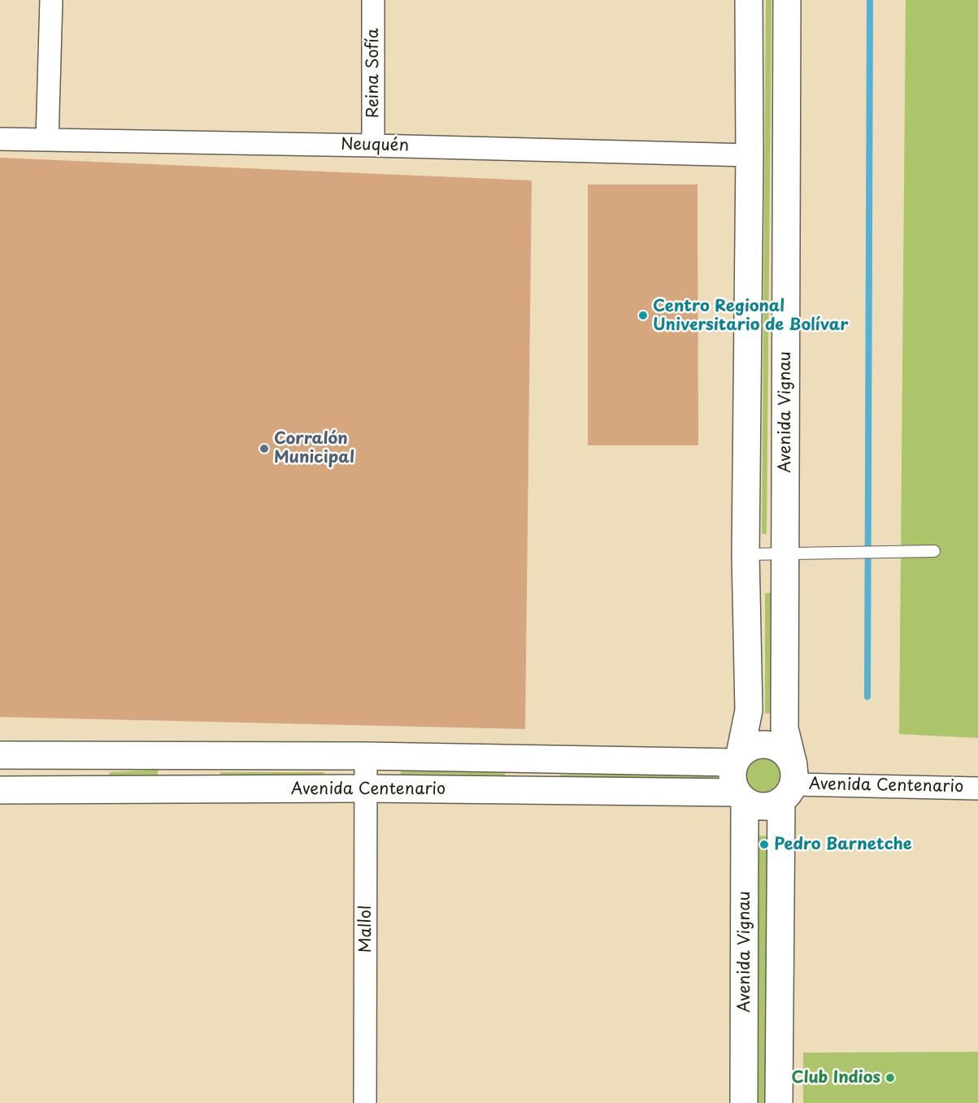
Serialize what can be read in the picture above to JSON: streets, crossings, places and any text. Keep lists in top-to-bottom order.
{
  "streets": {
    "main road": ["Avenida Vignau", "Avenida Centenario"],
    "street": ["Reina Sofía", "Neuquén", "Mallol"]
  },
  "crossings": [
    ["Reina Sofía", "Neuquén"],
    ["Avenida Vignau", "Avenida Centenario"],
    ["Avenida Centenario", "Mallol"]
  ],
  "places": [
    "Centro Regional Universitario de Bolívar",
    "Corralón Municipal",
    "Pedro Barnetche",
    "Club Indios"
  ]
}
